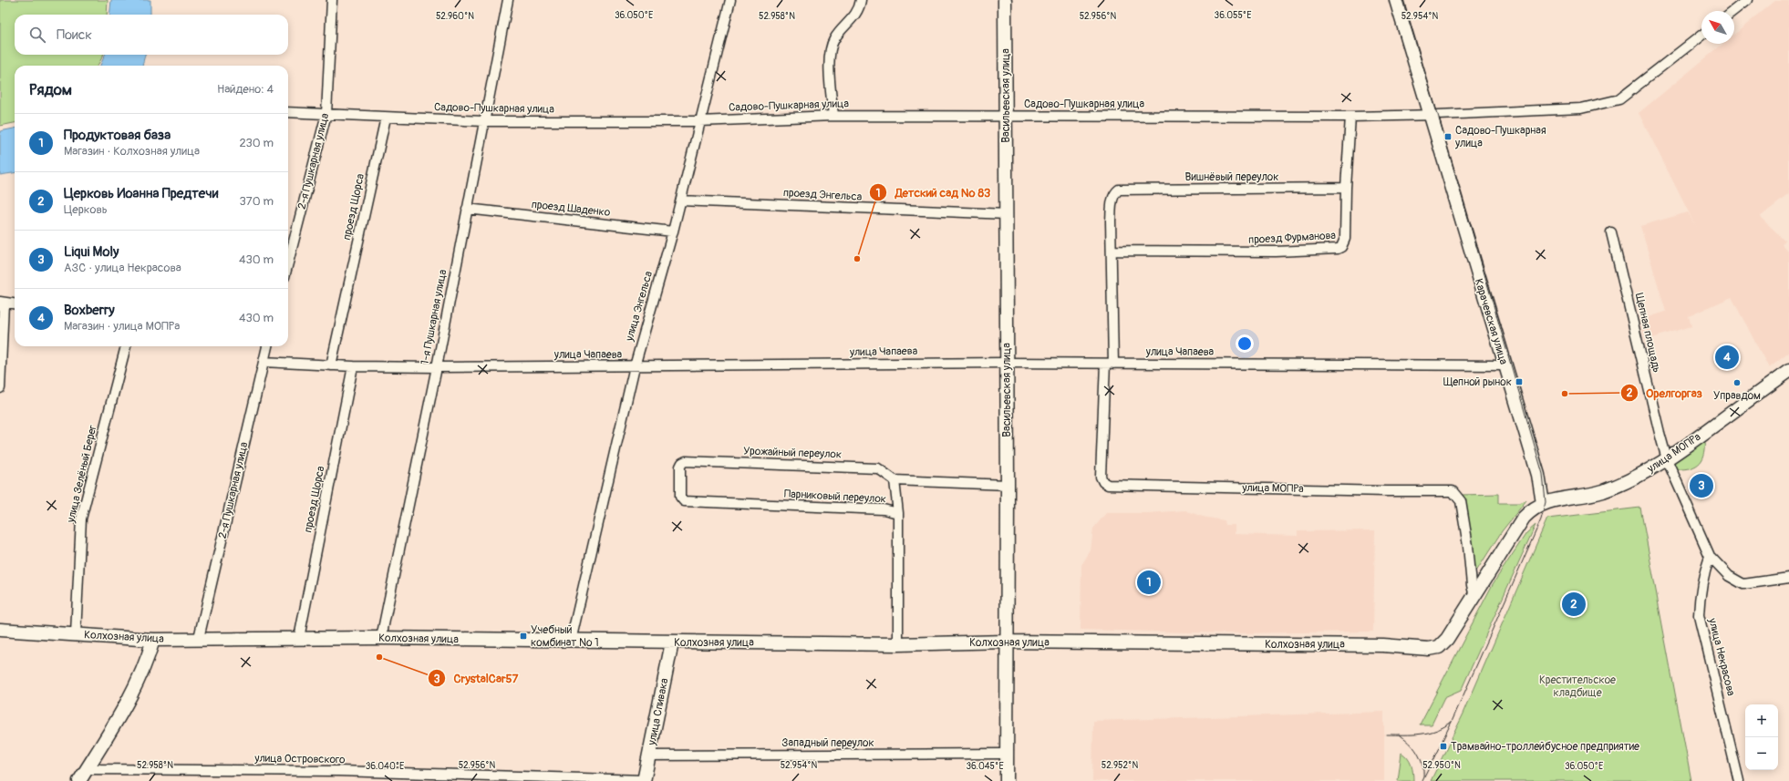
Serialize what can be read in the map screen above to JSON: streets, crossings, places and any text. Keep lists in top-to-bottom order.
{
  "streets": {
    "main road": [
      "Васильевская улица",
      "Карачевская улица",
      "улица МОПРа",
      "Колхозная улица",
      "улица Спивака"
    ],
    "street": [
      "Садово-Пушкарная улица",
      "2-я Пушкарная улица",
      "Вишнёвый переулок",
      "проезд Энгельса",
      "проезд Щорса",
      "проезд Шаденко",
      "проезд Фурманова",
      "улица Энгельса",
      "1-я Пушкарная улица",
      "Щепная площадь",
      "улица Чапаева",
      "Урожайный переулок",
      "улица Зелёный Берег",
      "Парниковый переулок",
      "улица Некрасова",
      "Западный переулок",
      "улица Островского"
    ]
  },
  "crossings": [
    ["Васильевская улица", "Садово-Пушкарная улица"],
    ["Васильевская улица", "проезд Энгельса"],
    ["Васильевская улица", "улица Чапаева"],
    ["Васильевская улица", "Колхозная улица"],
    ["Васильевская улица", "Западный переулок"],
    ["Садово-Пушкарная улица", "2-я Пушкарная улица"],
    ["Садово-Пушкарная улица", "проезд Щорса"],
    ["Садово-Пушкарная улица", "проезд Фурманова"],
    ["Садово-Пушкарная улица", "улица Энгельса"],
    ["Садово-Пушкарная улица", "1-я Пушкарная улица"],
    ["Садово-Пушкарная улица", "Карачевская улица"],
    ["2-я Пушкарная улица", "улица Чапаева"],
    ["2-я Пушкарная улица", "Колхозная улица"],
    ["Вишнёвый переулок", "проезд Фурманова"],
    ["проезд Энгельса", "улица Энгельса"],
    ["проезд Щорса", "улица Чапаева"],
    ["проезд Щорса", "Колхозная улица"],
    ["проезд Шаденко", "улица Энгельса"],
    ["проезд Шаденко", "1-я Пушкарная улица"],
    ["улица Энгельса", "улица Чапаева"],
    ["улица Энгельса", "Колхозная улица"],
    ["1-я Пушкарная улица", "улица Чапаева"],
    ["1-я Пушкарная улица", "Колхозная улица"],
    ["Карачевская улица", "улица Чапаева"],
    ["Карачевская улица", "улица МОПРа"],
    ["Щепная площадь", "улица МОПРа"],
    ["улица Чапаева", "улица МОПРа"],
    ["Урожайный переулок", "Парниковый переулок"],
    ["улица МОПРа", "Колхозная улица"],
    ["улица Зелёный Берег", "Колхозная улица"],
    ["Парниковый переулок", "Колхозная улица"],
    ["Колхозная улица", "улица Спивака"],
    ["улица Спивака", "Западный переулок"],
    ["улица Спивака", "улица Островского"]
  ],
  "parks": ["Крестительское кладбище"],
  "places": {
    "transit": [
      "Садово-Пушкарная улица",
      "Щепной рынок",
      "Учебный комбинат № 1",
      "Трамвайно-троллейбусное предприятие"
    ],
    "other": [
      "Детский сад № 83",
      "Управдом",
      "Орелгоргаз",
      "CrystalCar57"
    ]
  },
  "north": "top left",
  "page": {
    "search": "Поиск",
    "heading": ["Рядом", "Найдено: 4"],
    "list": [
      {
        "mark": "1",
        "name": "Продуктовая база",
        "note": "Магазин · Колхозная улица",
        "value": "230 m"
      },
      {
        "mark": "2",
        "name": "Церковь Иоанна Предтечи",
        "note": "Церковь",
        "value": "370 m"
      },
      {
        "mark": "3",
        "name": "Liqui Moly",
        "note": "АЗС · улица Некрасова",
        "value": "430 m"
      },
      {
        "mark": "4",
        "name": "Boxberry",
        "note": "Магазин · улица МОПРа",
        "value": "430 m"
      }
    ],
    "pins": [
      "4",
      "3",
      "1",
      "2"
    ],
    "map_buttons": ["+", "−"]
  },
  "coordinates": [
    "36.050°E",
    "36.055°E",
    "52.960°N",
    "52.958°N",
    "52.956°N",
    "52.954°N",
    "52.952°N",
    "52.950°N",
    "36.040°E",
    "36.045°E"
  ]
}
